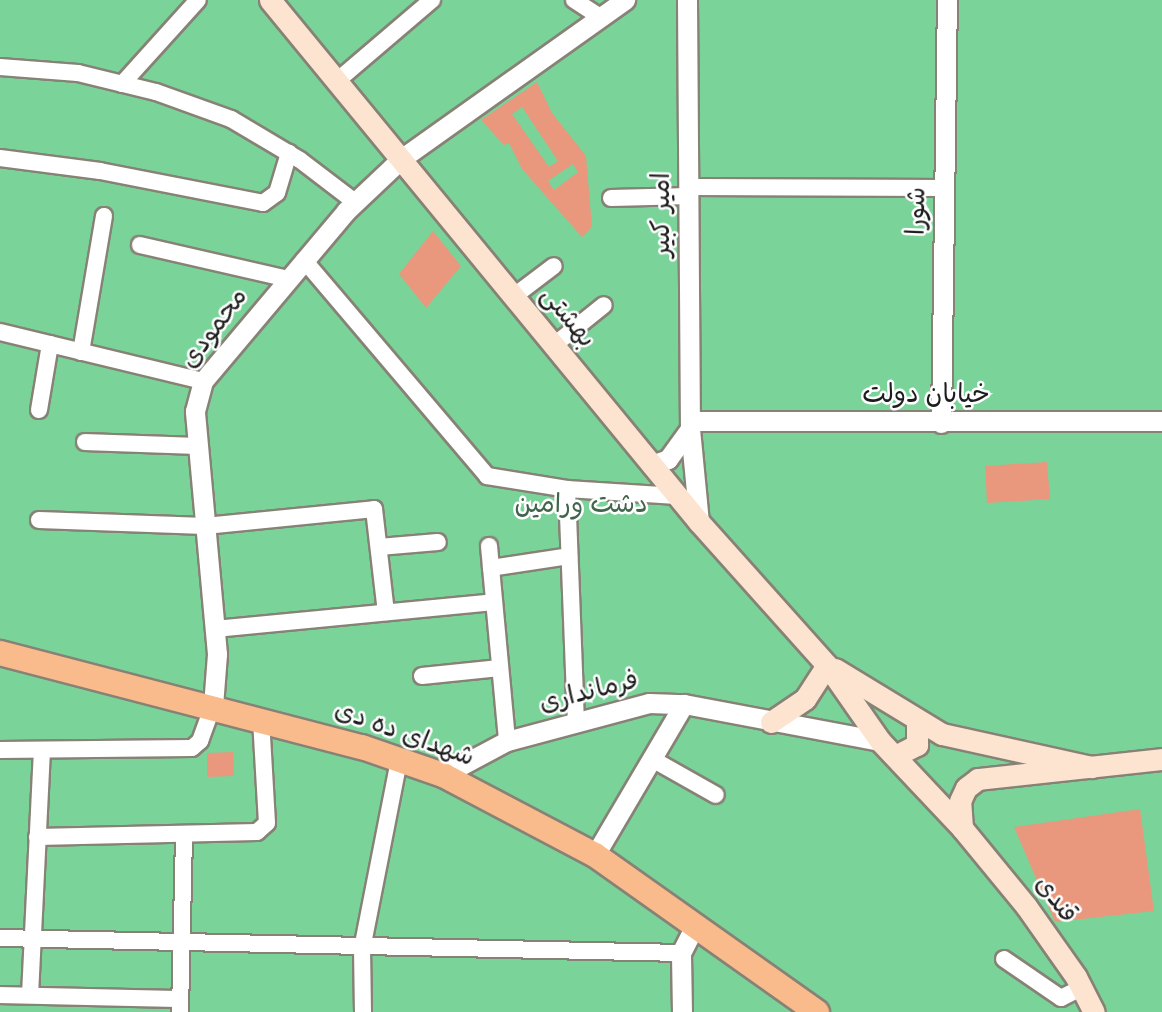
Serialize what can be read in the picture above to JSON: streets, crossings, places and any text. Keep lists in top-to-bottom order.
{
  "streets": {
    "main road": ["بهشتی", "شهدای ده دی", "قندی"],
    "street": [
      "شورا",
      "امیر کبیر",
      "محمودی",
      "خیابان دولت",
      "فرمانداری"
    ]
  },
  "crossings": [
    ["شورا", "خیابان دولت"],
    ["امیر کبیر", "بهشتی"],
    ["امیر کبیر", "خیابان دولت"],
    ["بهشتی", "محمودی"],
    ["بهشتی", "قندی"],
    ["محمودی", "شهدای ده دی"],
    ["فرمانداری", "شهدای ده دی"],
    ["فرمانداری", "قندی"]
  ],
  "parks": ["دشت ورامین"]
}
